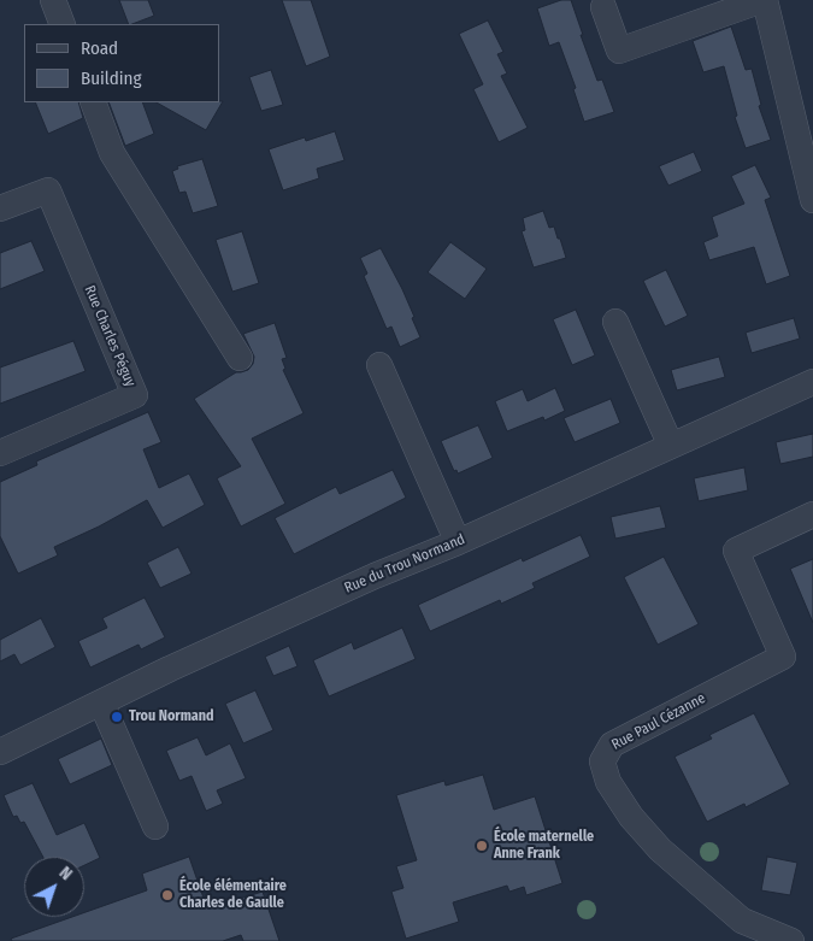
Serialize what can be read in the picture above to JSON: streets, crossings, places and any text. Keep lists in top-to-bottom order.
{
  "streets": {
    "street": ["Rue Charles Péguy", "Rue du Trou Normand", "Rue Paul Cézanne"]
  },
  "places": ["Trou Normand", "École maternelle Anne Frank", "École élémentaire Charles de Gaulle"],
  "legend": ["Road", "Building"],
  "north": "top right"
}
